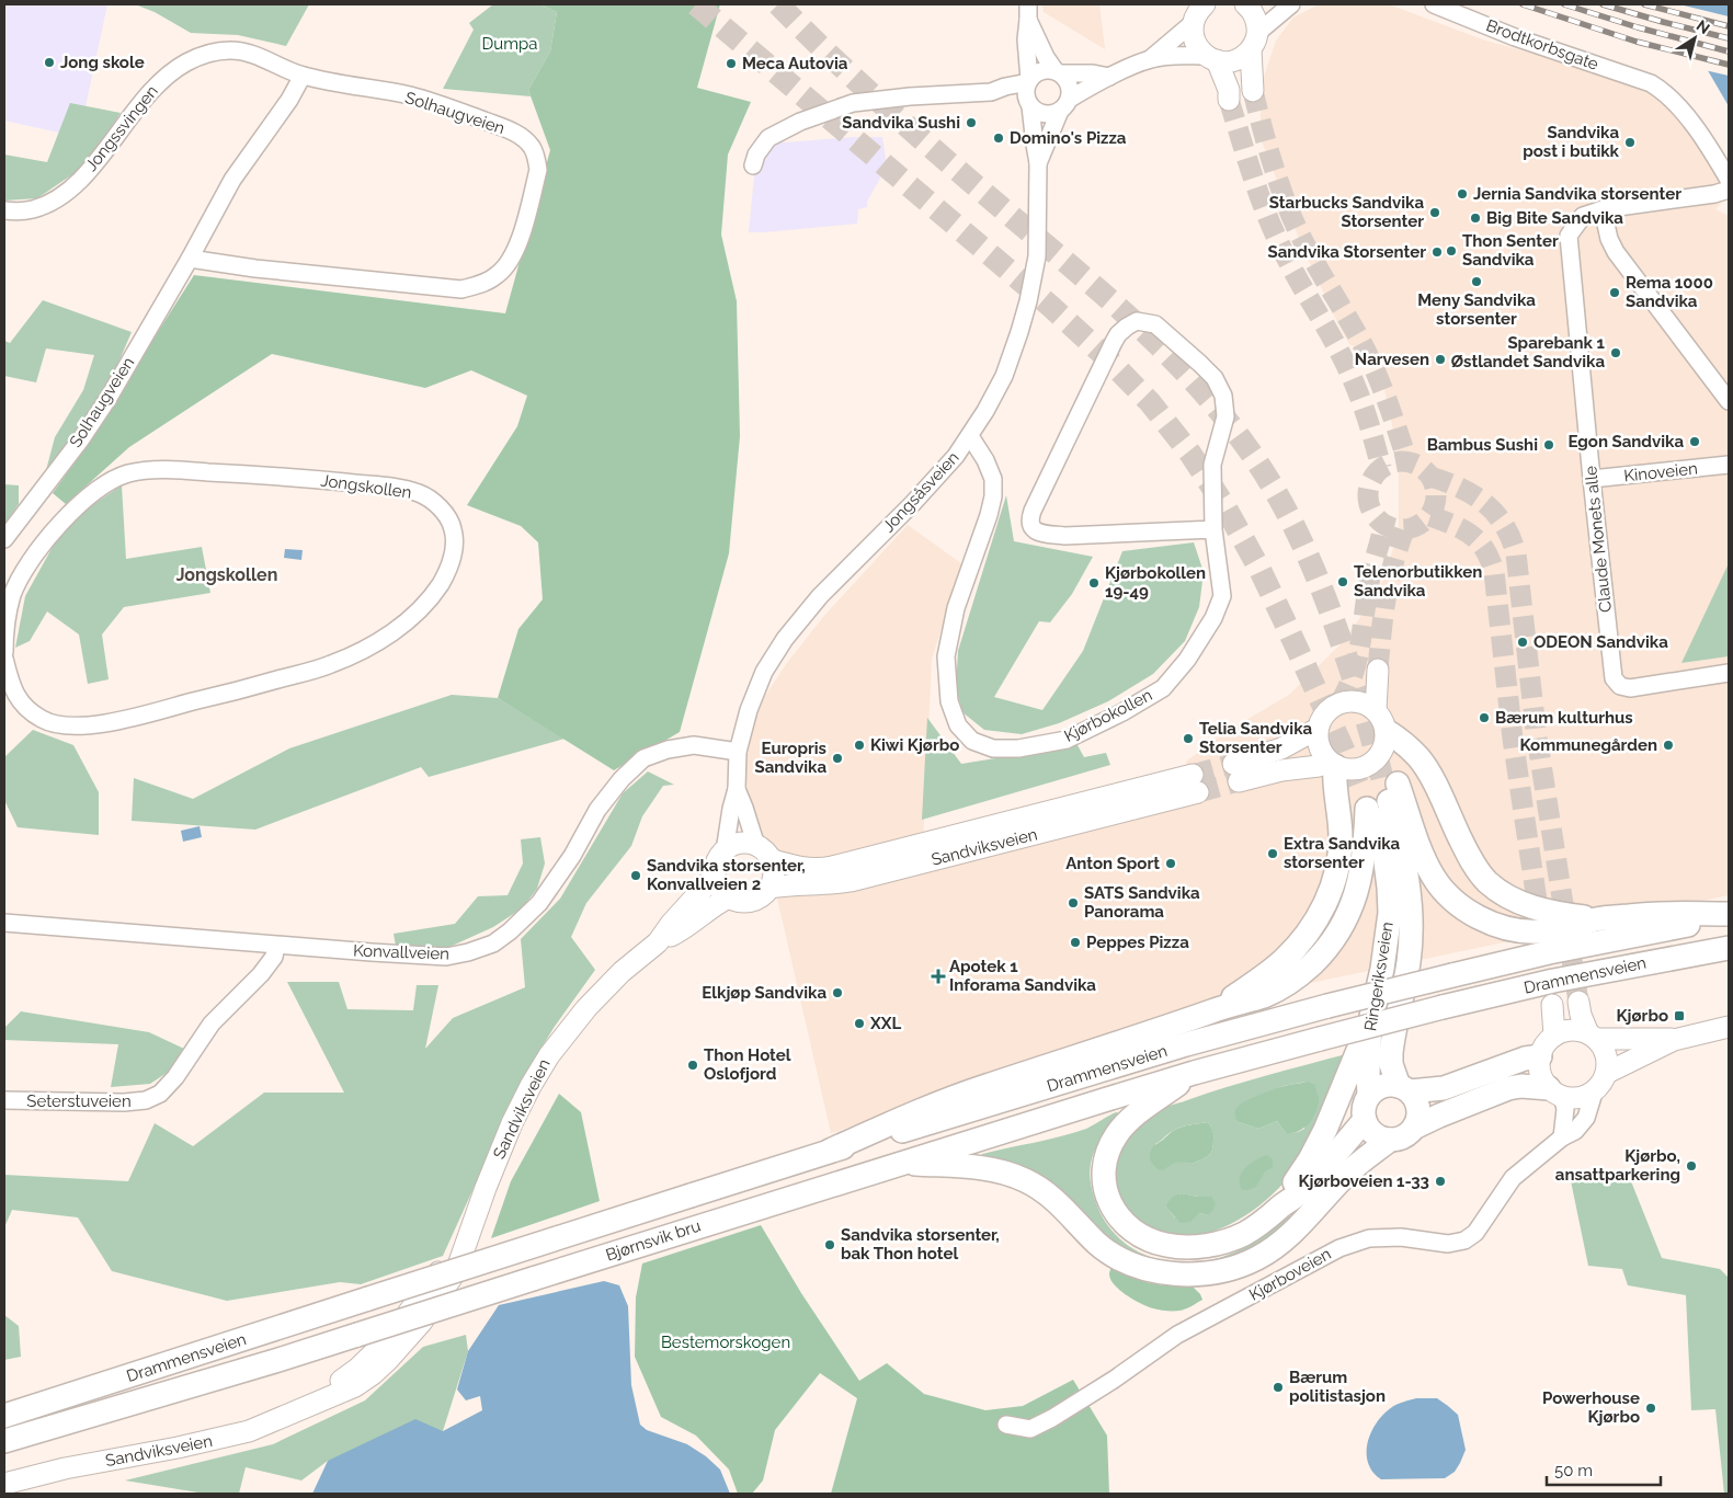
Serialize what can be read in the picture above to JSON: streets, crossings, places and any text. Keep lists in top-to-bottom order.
{
  "streets": {
    "highway": ["Drammensveien", "Ringeriksveien", "Bjørnsvik bru"],
    "main road": ["Sandviksveien"],
    "street": [
      "Brodtkorbsgate",
      "Solhaugveien",
      "Jongssvingen",
      "Kinoveien",
      "Jongskollen",
      "Jongsåsveien",
      "Claude Monets alle",
      "Kjørbokollen",
      "Konvallveien",
      "Seterstuveien",
      "Kjørboveien"
    ]
  },
  "crossings": [
    ["Solhaugveien", "Jongssvingen"],
    ["Kinoveien", "Claude Monets alle"],
    ["Jongsåsveien", "Kjørbokollen"],
    ["Jongsåsveien", "Sandviksveien"],
    ["Jongsåsveien", "Konvallveien"],
    ["Konvallveien", "Seterstuveien"],
    ["Drammensveien", "Bjørnsvik bru"]
  ],
  "districts": ["Jongskollen"],
  "parks": ["Dumpa", "Bestemorskogen"],
  "places": {
    "other": [
      "Jong skole",
      "Meca Autovia",
      "Sandvika Sushi",
      "Domino's Pizza",
      "Sandvika post i butikk",
      "Jernia Sandvika storsenter",
      "Starbucks Sandvika Storsenter",
      "Big Bite Sandvika",
      "Thon Senter Sandvika",
      "Sandvika Storsenter",
      "Meny Sandvika storsenter",
      "Rema 1000 Sandvika",
      "Sparebank 1 Østlandet Sandvika",
      "Narvesen",
      "Egon Sandvika",
      "Bambus Sushi",
      "Telenorbutikken Sandvika",
      "Kjørbokollen 19-49",
      "ODEON Sandvika",
      "Bærum kulturhus",
      "Telia Sandvika Storsenter",
      "Kiwi Kjørbo",
      "Kommunegården",
      "Europris Sandvika",
      "Extra Sandvika storsenter",
      "Anton Sport",
      "Sandvika storsenter, Konvallveien 2",
      "SATS Sandvika Panorama",
      "Peppes Pizza",
      "Elkjøp Sandvika",
      "XXL",
      "Thon Hotel Oslofjord",
      "Kjørbo, ansattparkering",
      "Kjørboveien 1-33",
      "Sandvika storsenter, bak Thon hotel",
      "Bærum politistasjon",
      "Powerhouse Kjørbo"
    ],
    "health": ["Apotek 1 Inforama Sandvika"],
    "transit": ["Kjørbo"]
  },
  "scale_bar": "50 m",
  "north": "top right"
}
